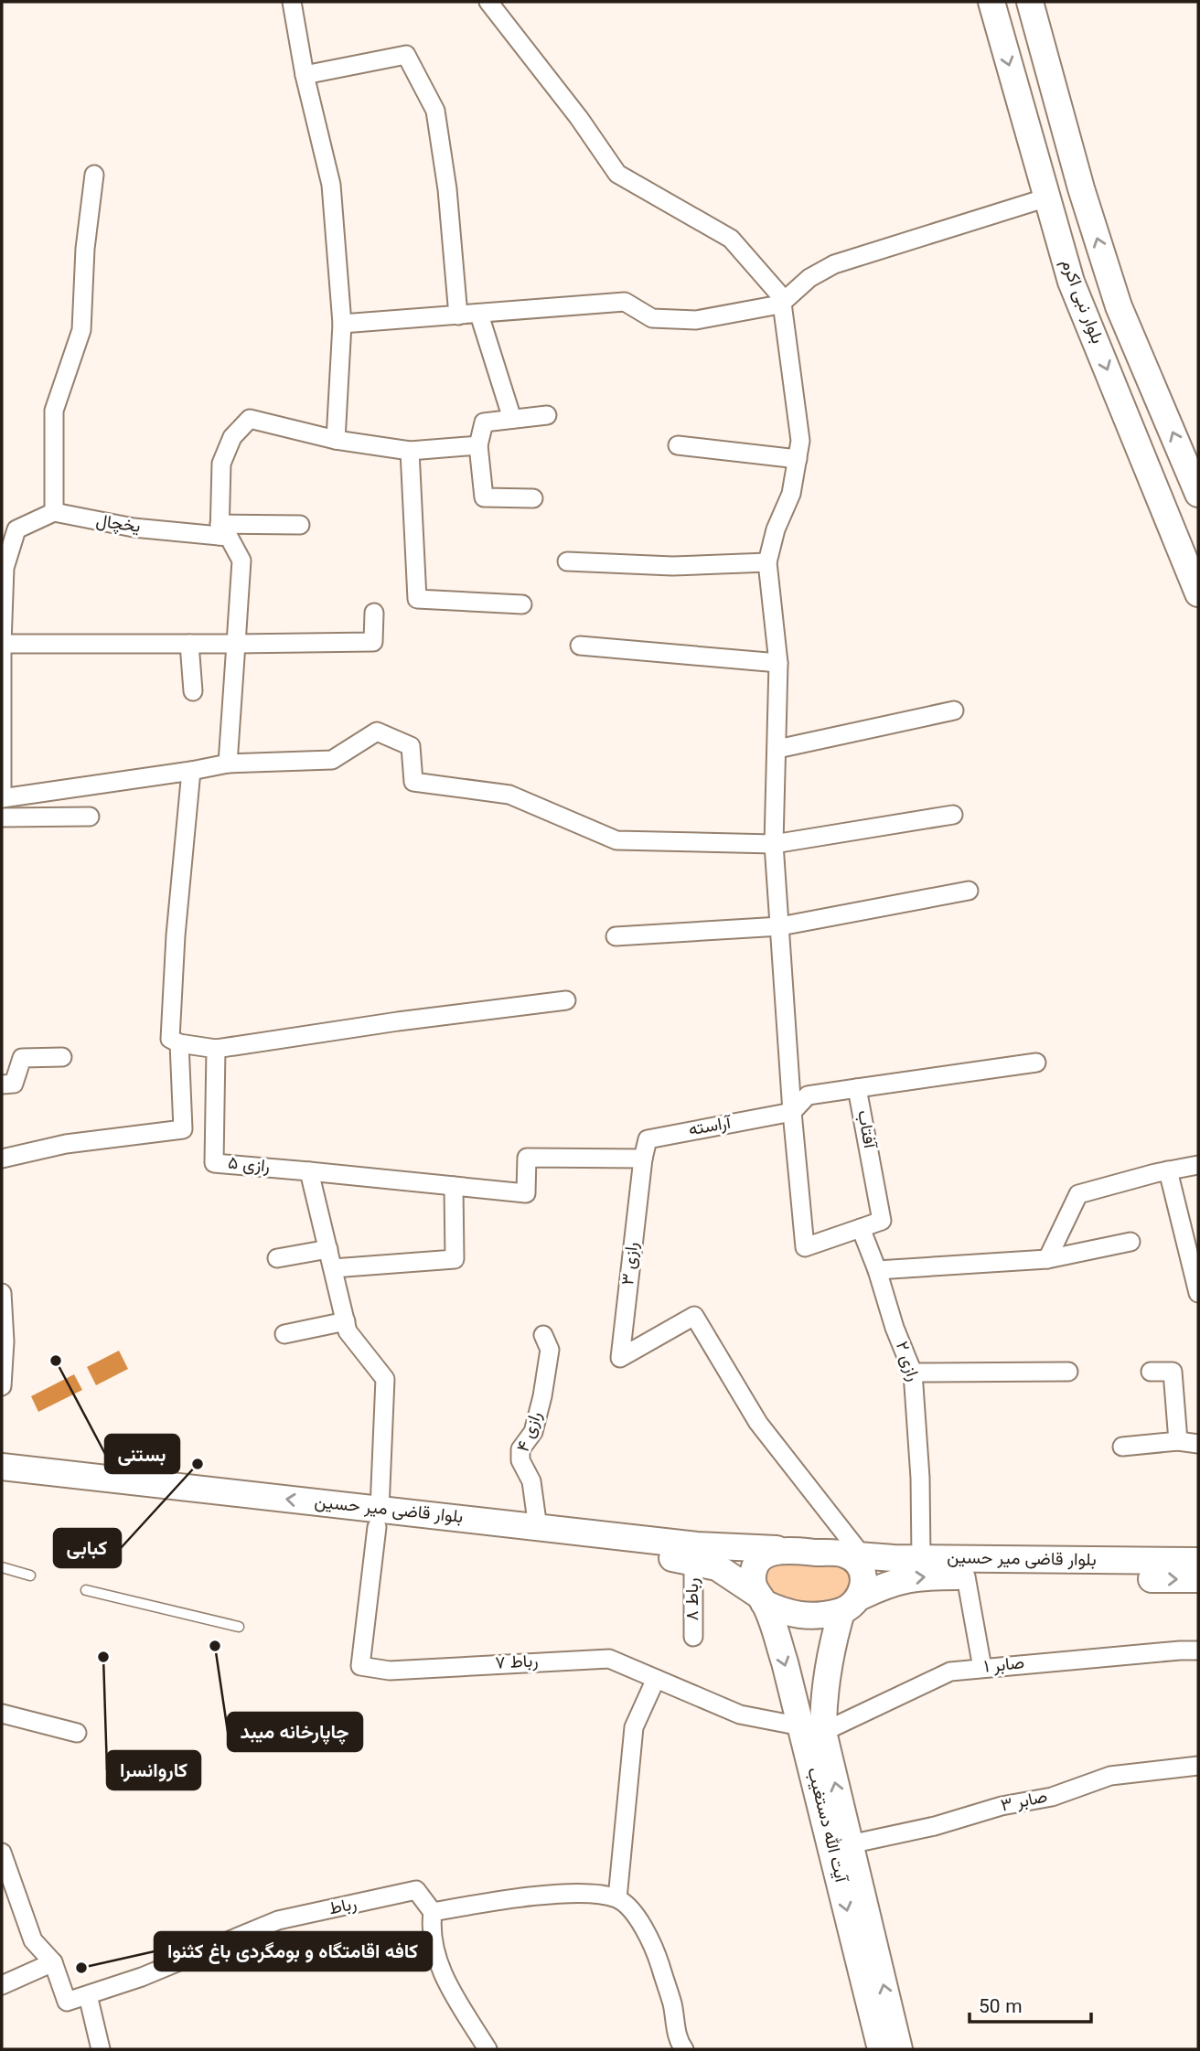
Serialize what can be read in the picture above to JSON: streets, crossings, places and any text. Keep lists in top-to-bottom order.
{
  "streets": {
    "main road": ["بلوار نبی اکرم", "بلوار قاضی میر حسین", "آیت الله دستغیب"],
    "street": [
      "یخچال",
      "آراسته",
      "آفتاب",
      "رازی ۵",
      "رازی ۳",
      "رازی ۲",
      "رازی ۴",
      "رباط ۸",
      "رباط ۷",
      "صابر ۱",
      "صابر ۳",
      "رباط"
    ]
  },
  "crossings": [
    ["آراسته", "آفتاب"],
    ["آراسته", "رازی ۳"],
    ["آفتاب", "رازی ۲"],
    ["رازی ۳", "بلوار قاضی میر حسین"],
    ["رازی ۳", "آیت الله دستغیب"],
    ["رازی ۲", "بلوار قاضی میر حسین"],
    ["رازی ۴", "بلوار قاضی میر حسین"],
    ["بلوار قاضی میر حسین", "رباط ۸"],
    ["بلوار قاضی میر حسین", "رباط ۷"],
    ["بلوار قاضی میر حسین", "آیت الله دستغیب"],
    ["رباط ۷", "صابر ۱"],
    ["رباط ۷", "آیت الله دستغیب"],
    ["صابر ۱", "آیت الله دستغیب"],
    ["صابر ۳", "آیت الله دستغیب"]
  ],
  "places": [
    "بستنی",
    "کبابی",
    "چاپارخانه میبد",
    "کاروانسرا",
    "کافه اقامتگاه و بومگردی باغ کثنوا"
  ],
  "scale_bar": "50 m"
}
